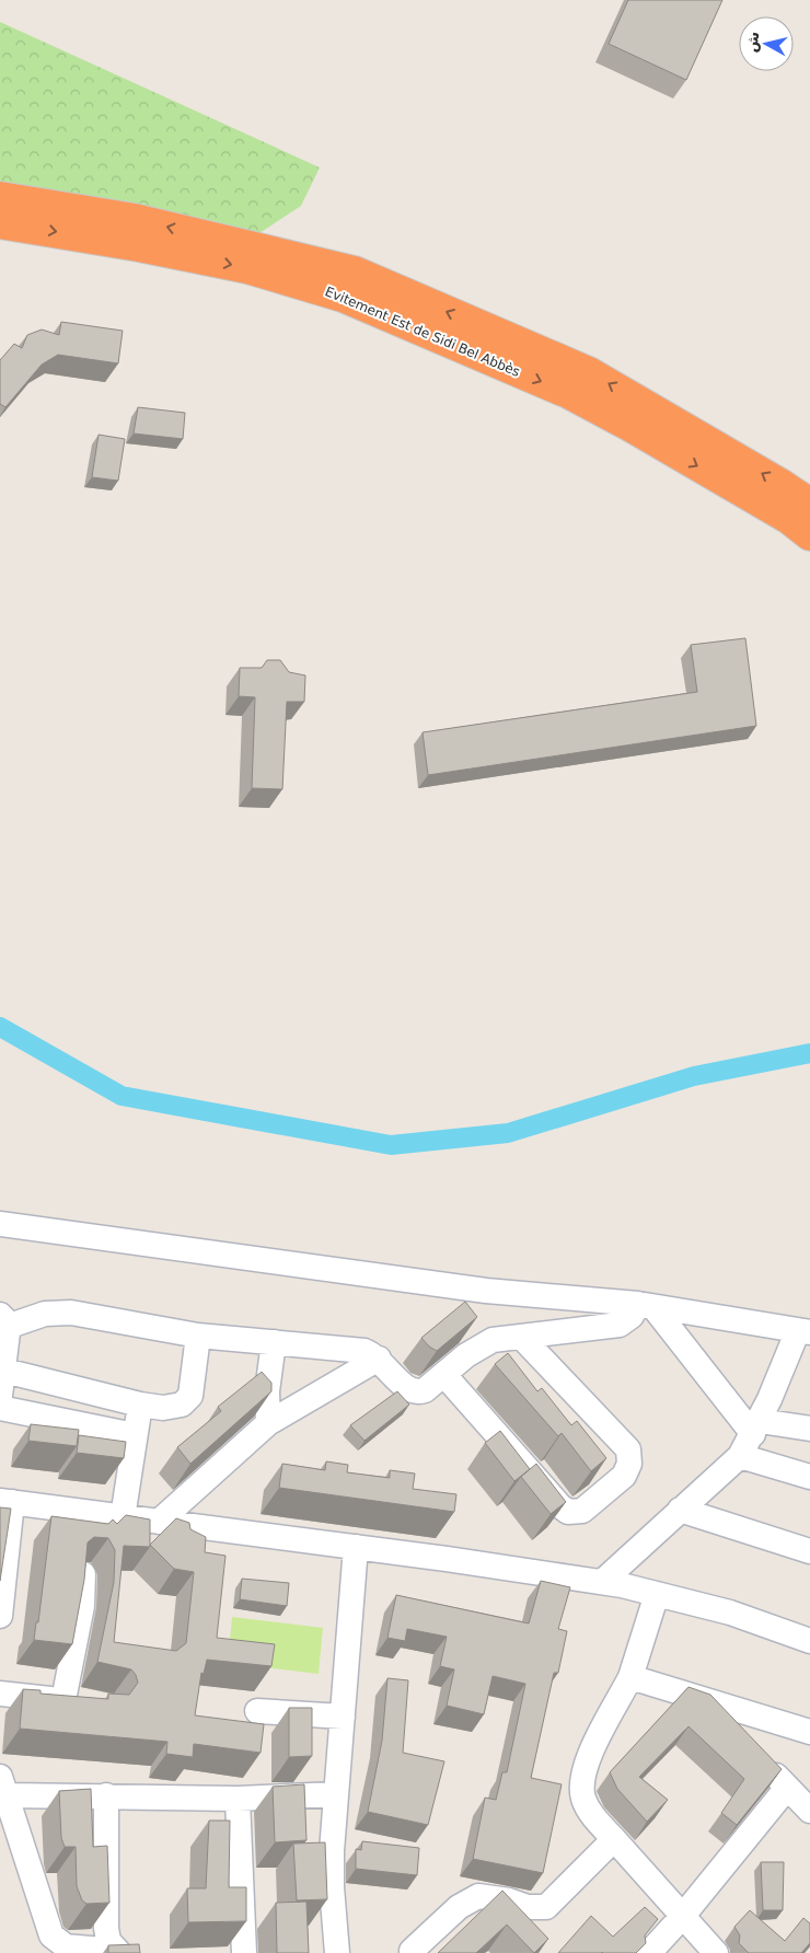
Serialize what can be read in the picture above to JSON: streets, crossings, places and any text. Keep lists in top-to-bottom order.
{
  "streets": {
    "highway": ["Evitement Est de Sidi Bel Abbès"]
  },
  "north": "left"
}
